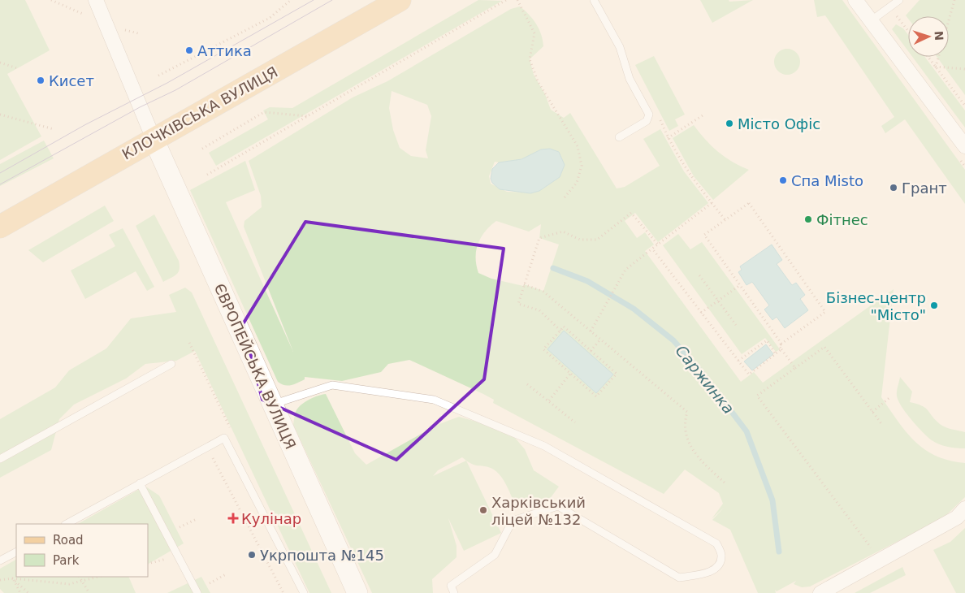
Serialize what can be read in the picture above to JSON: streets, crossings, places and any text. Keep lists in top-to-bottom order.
{
  "streets": {
    "main road": ["КЛОЧКІВСЬКА ВУЛИЦЯ", "ЄВРОПЕЙСЬКА ВУЛИЦЯ"]
  },
  "crossings": [
    ["КЛОЧКІВСЬКА ВУЛИЦЯ", "ЄВРОПЕЙСЬКА ВУЛИЦЯ"]
  ],
  "water": ["Саржинка"],
  "places": {
    "other": [
      "Аттика",
      "Кисет",
      "Місто Офіс",
      "Спа Misto",
      "Грант",
      "Фітнес",
      "Бізнес-центр \"Місто\"",
      "Харківський ліцей №132",
      "Укрпошта №145"
    ],
    "health": ["Кулінар"]
  },
  "legend": ["Road", "Park"],
  "north": "right"
}
